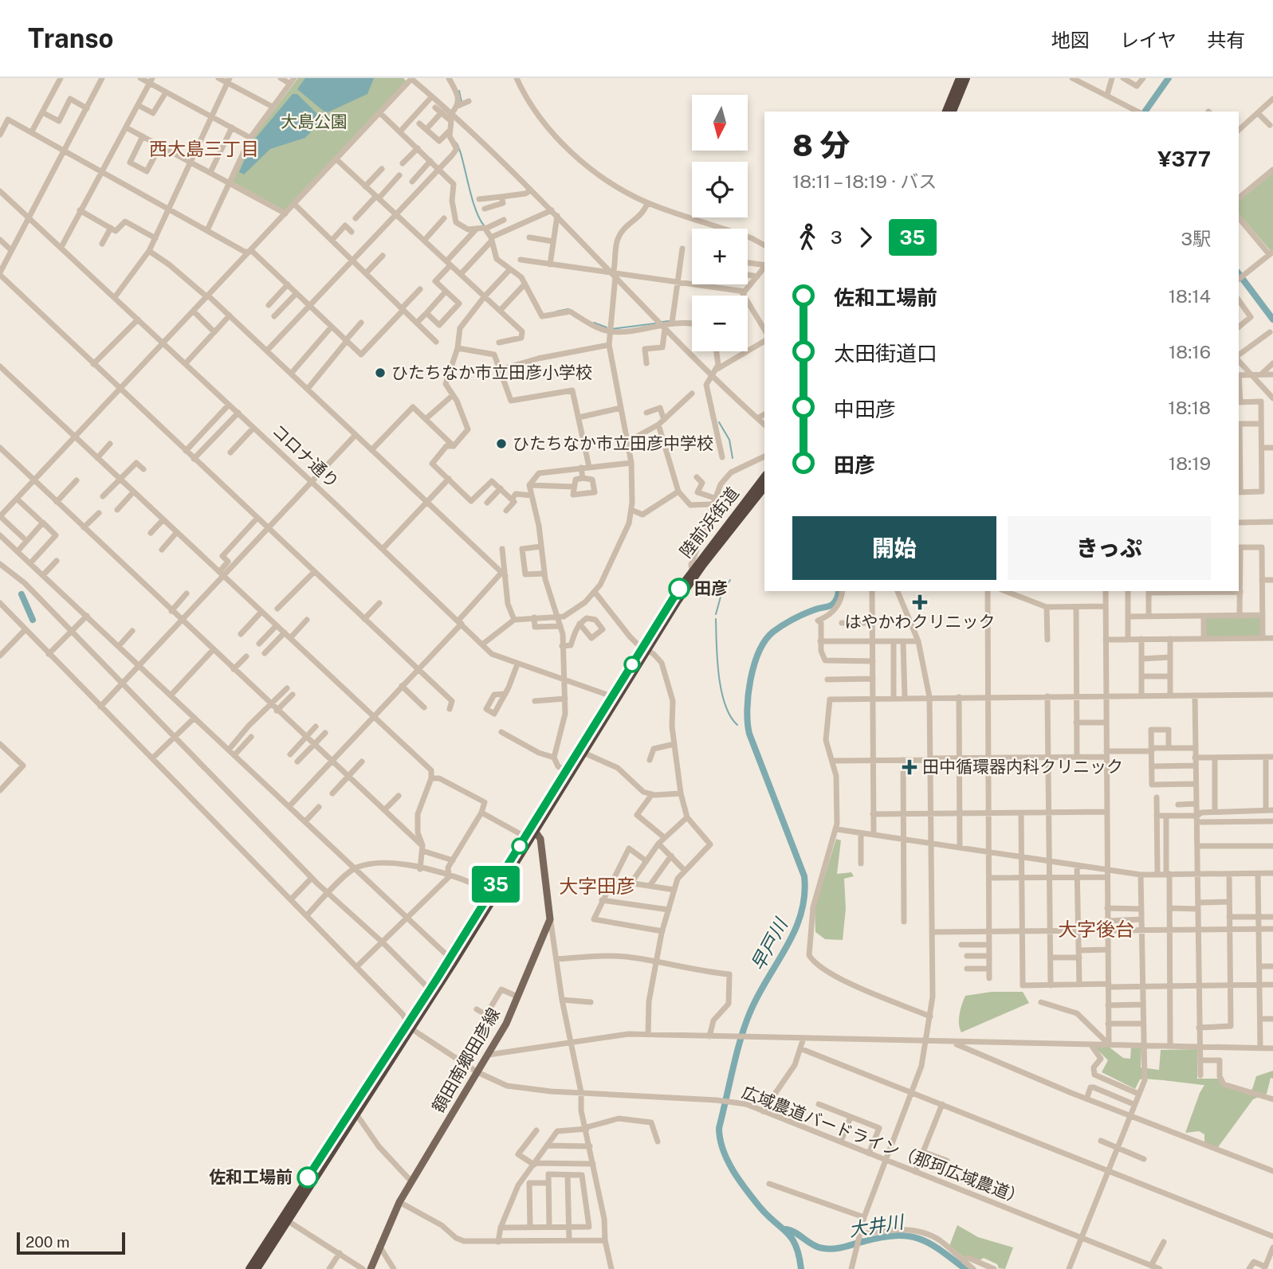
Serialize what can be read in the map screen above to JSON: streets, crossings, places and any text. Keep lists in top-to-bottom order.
{
  "streets": {
    "highway": ["陸前浜街道"],
    "main road": ["額田南郷田彦線"],
    "street": ["コロナ通り", "広域農道バードライン（那珂広域農道）"]
  },
  "crossings": [
    ["コロナ通り", "陸前浜街道"],
    ["陸前浜街道", "額田南郷田彦線"],
    ["陸前浜街道", "広域農道バードライン（那珂広域農道）"],
    ["額田南郷田彦線", "広域農道バードライン（那珂広域農道）"]
  ],
  "districts": ["西大島三丁目", "大字田彦", "大字後台"],
  "water": ["早戸川", "大井川"],
  "parks": ["大島公園"],
  "places": {
    "other": [
      "ひたちなか市立田彦小学校",
      "ひたちなか市立田彦中学校",
      "田彦",
      "佐和工場前"
    ],
    "health": ["はやかわクリニック", "田中循環器内科クリニック"]
  },
  "lines": ["bus line 35"],
  "scale_bar": "200 m",
  "north": "bottom",
  "page": {
    "header": "Transo",
    "nav": ["地図", "レイヤ", "共有"],
    "on_map": "35",
    "map_buttons": ["+", "−"],
    "heading": ["8 分", "18:11 – 18:19 · バス", "¥377"],
    "legs": ["3", "35", "3駅"],
    "list": [
      {
        "name": "佐和工場前",
        "value": "18:14"
      },
      {
        "name": "太田街道口",
        "value": "18:16"
      },
      {
        "name": "中田彦",
        "value": "18:18"
      },
      {
        "name": "田彦",
        "value": "18:19"
      }
    ],
    "buttons": ["開始", "きっぷ"],
    "scale": "200 m"
  }
}
